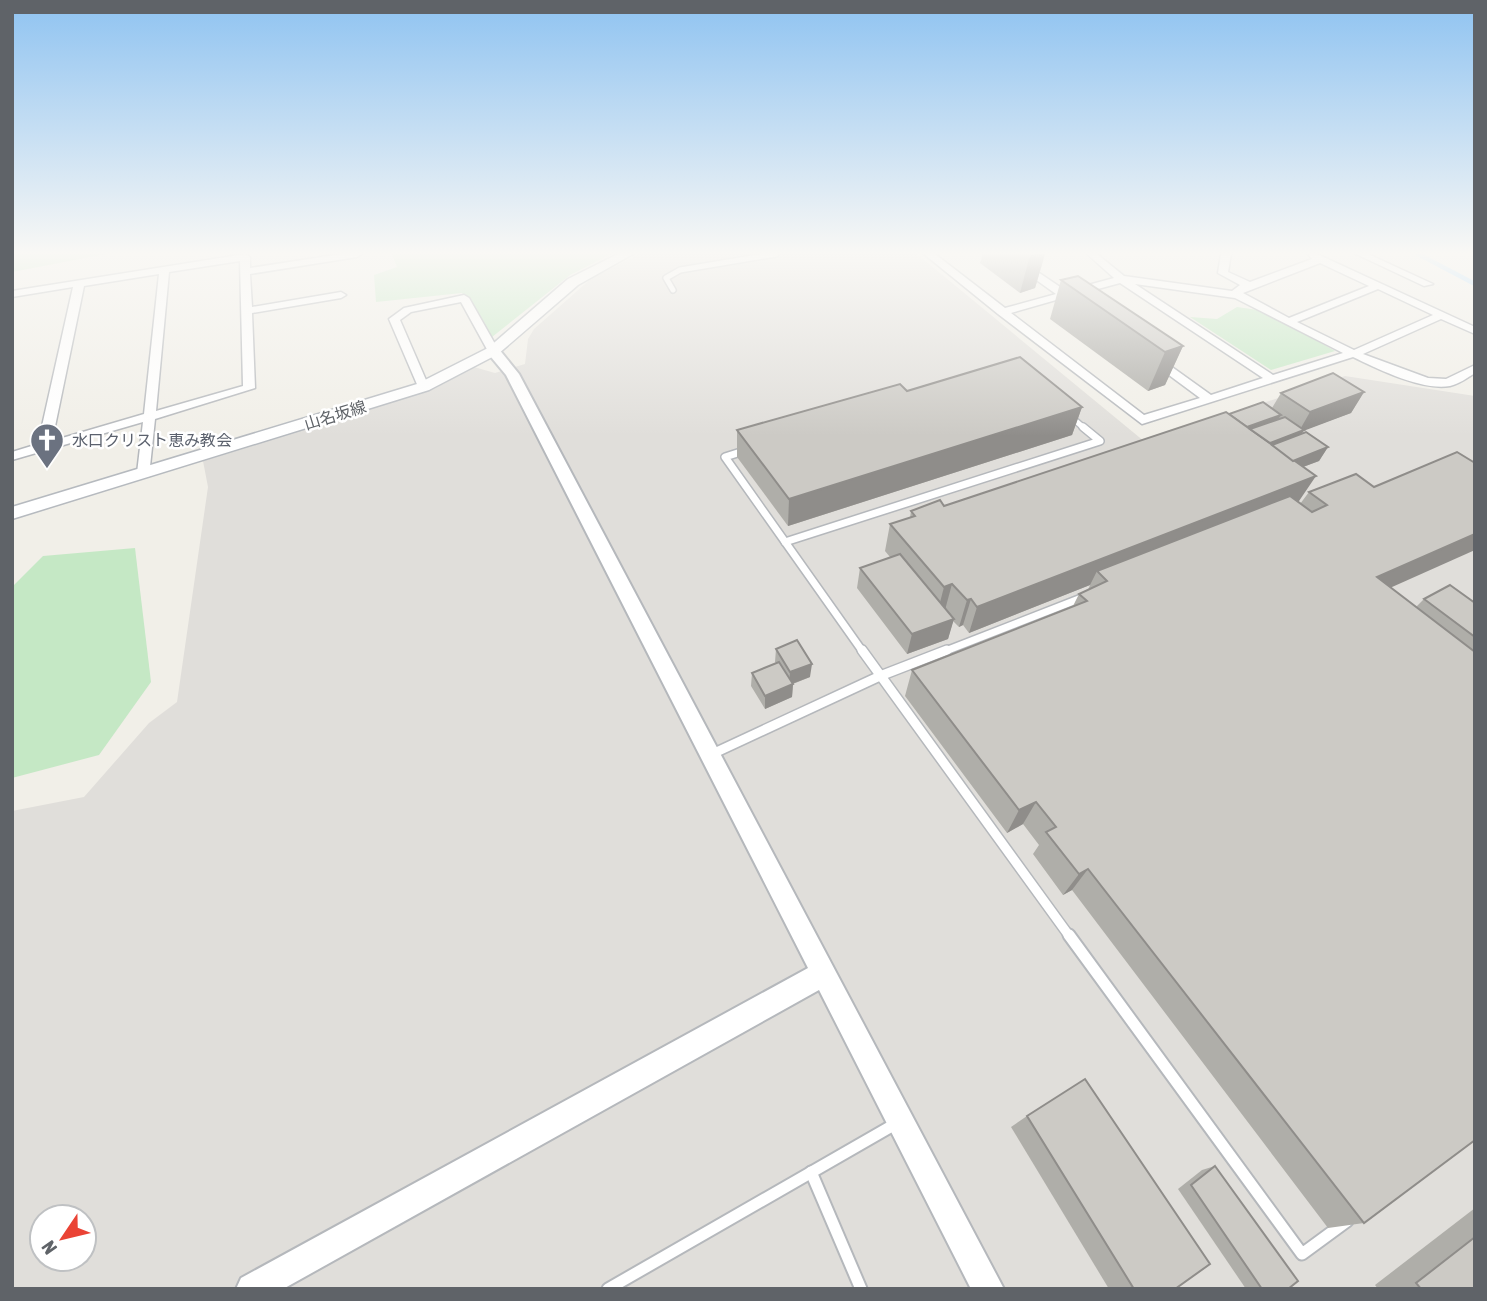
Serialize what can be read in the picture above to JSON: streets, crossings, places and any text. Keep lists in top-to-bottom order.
{
  "streets": {
    "main road": ["山名坂線"]
  },
  "places": {
    "church": ["水口クリスト恵み教会"]
  },
  "north": "bottom left"
}
